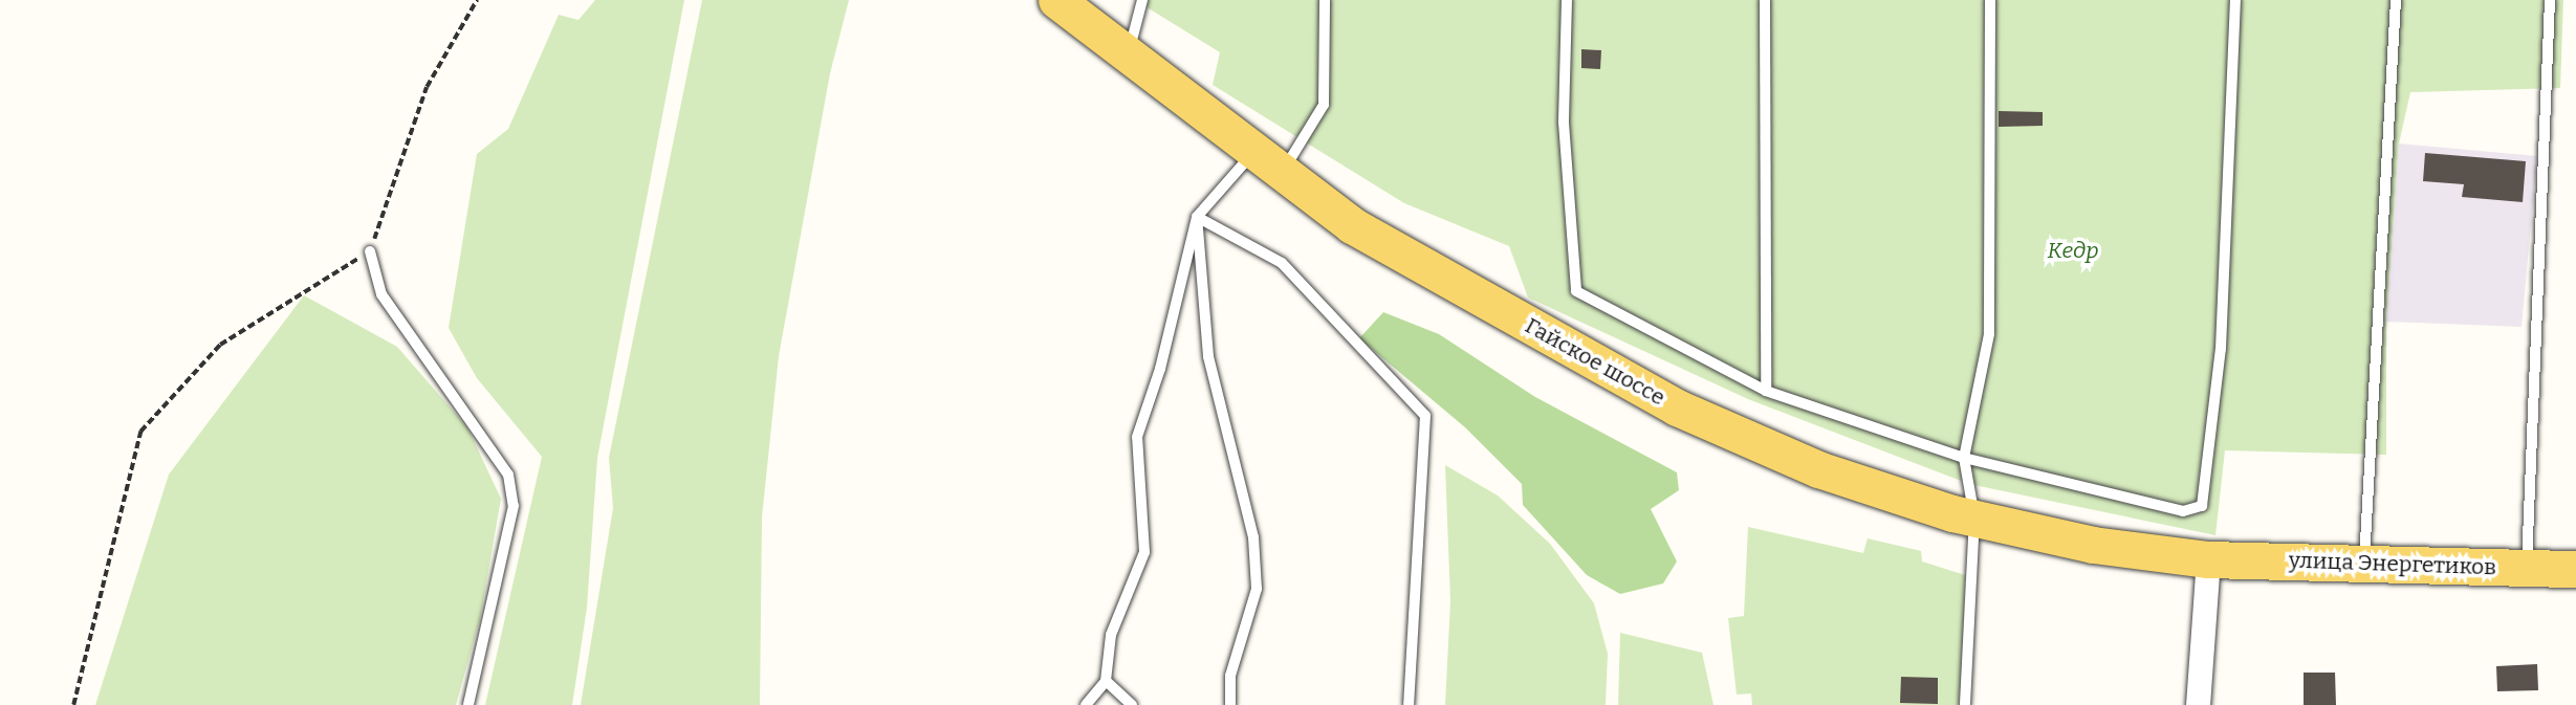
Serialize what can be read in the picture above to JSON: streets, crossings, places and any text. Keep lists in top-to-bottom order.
{
  "streets": {
    "main road": ["Гайское шоссе", "улица Энергетиков"]
  },
  "crossings": [
    ["Гайское шоссе", "улица Энергетиков"]
  ],
  "parks": ["Кедр"]
}
